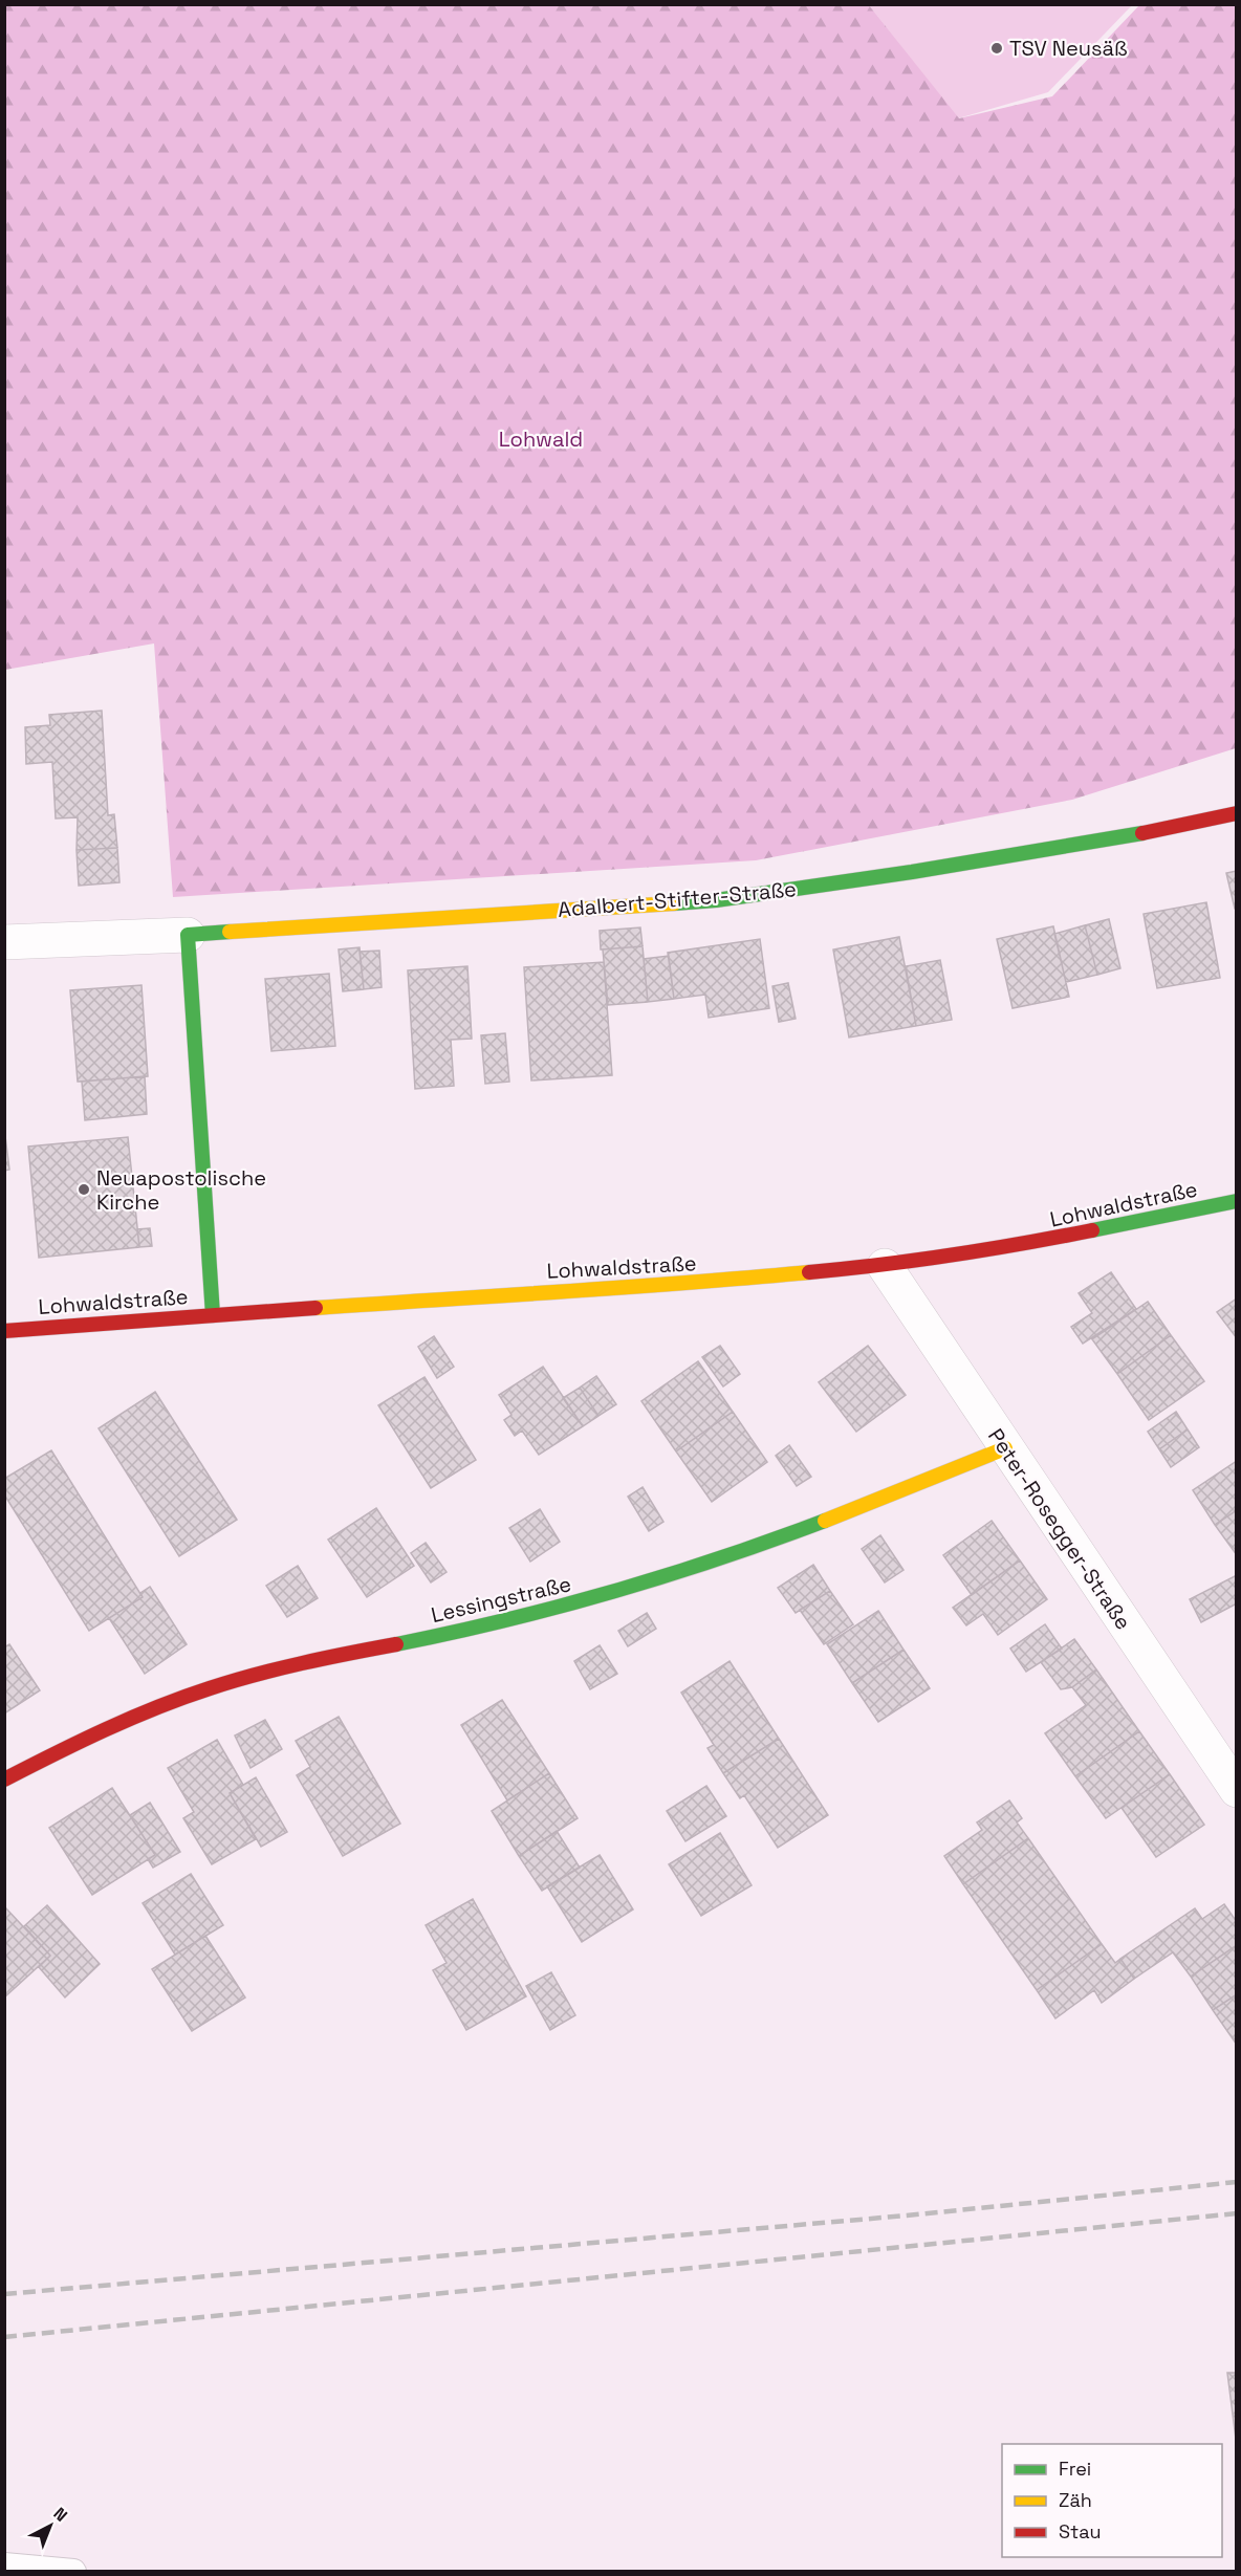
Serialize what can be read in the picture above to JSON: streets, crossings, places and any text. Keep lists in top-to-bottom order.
{
  "streets": {
    "street": [
      "Adalbert-Stifter-Straße",
      "Lohwaldstraße",
      "Peter-Rosegger-Straße",
      "Lessingstraße"
    ]
  },
  "crossings": [
    ["Lohwaldstraße", "Peter-Rosegger-Straße"],
    ["Peter-Rosegger-Straße", "Lessingstraße"]
  ],
  "parks": ["Lohwald"],
  "places": ["TSV Neusäß", "Neuapostolische Kirche"],
  "legend": ["Frei", "Zäh", "Stau"],
  "north": "top right"
}
